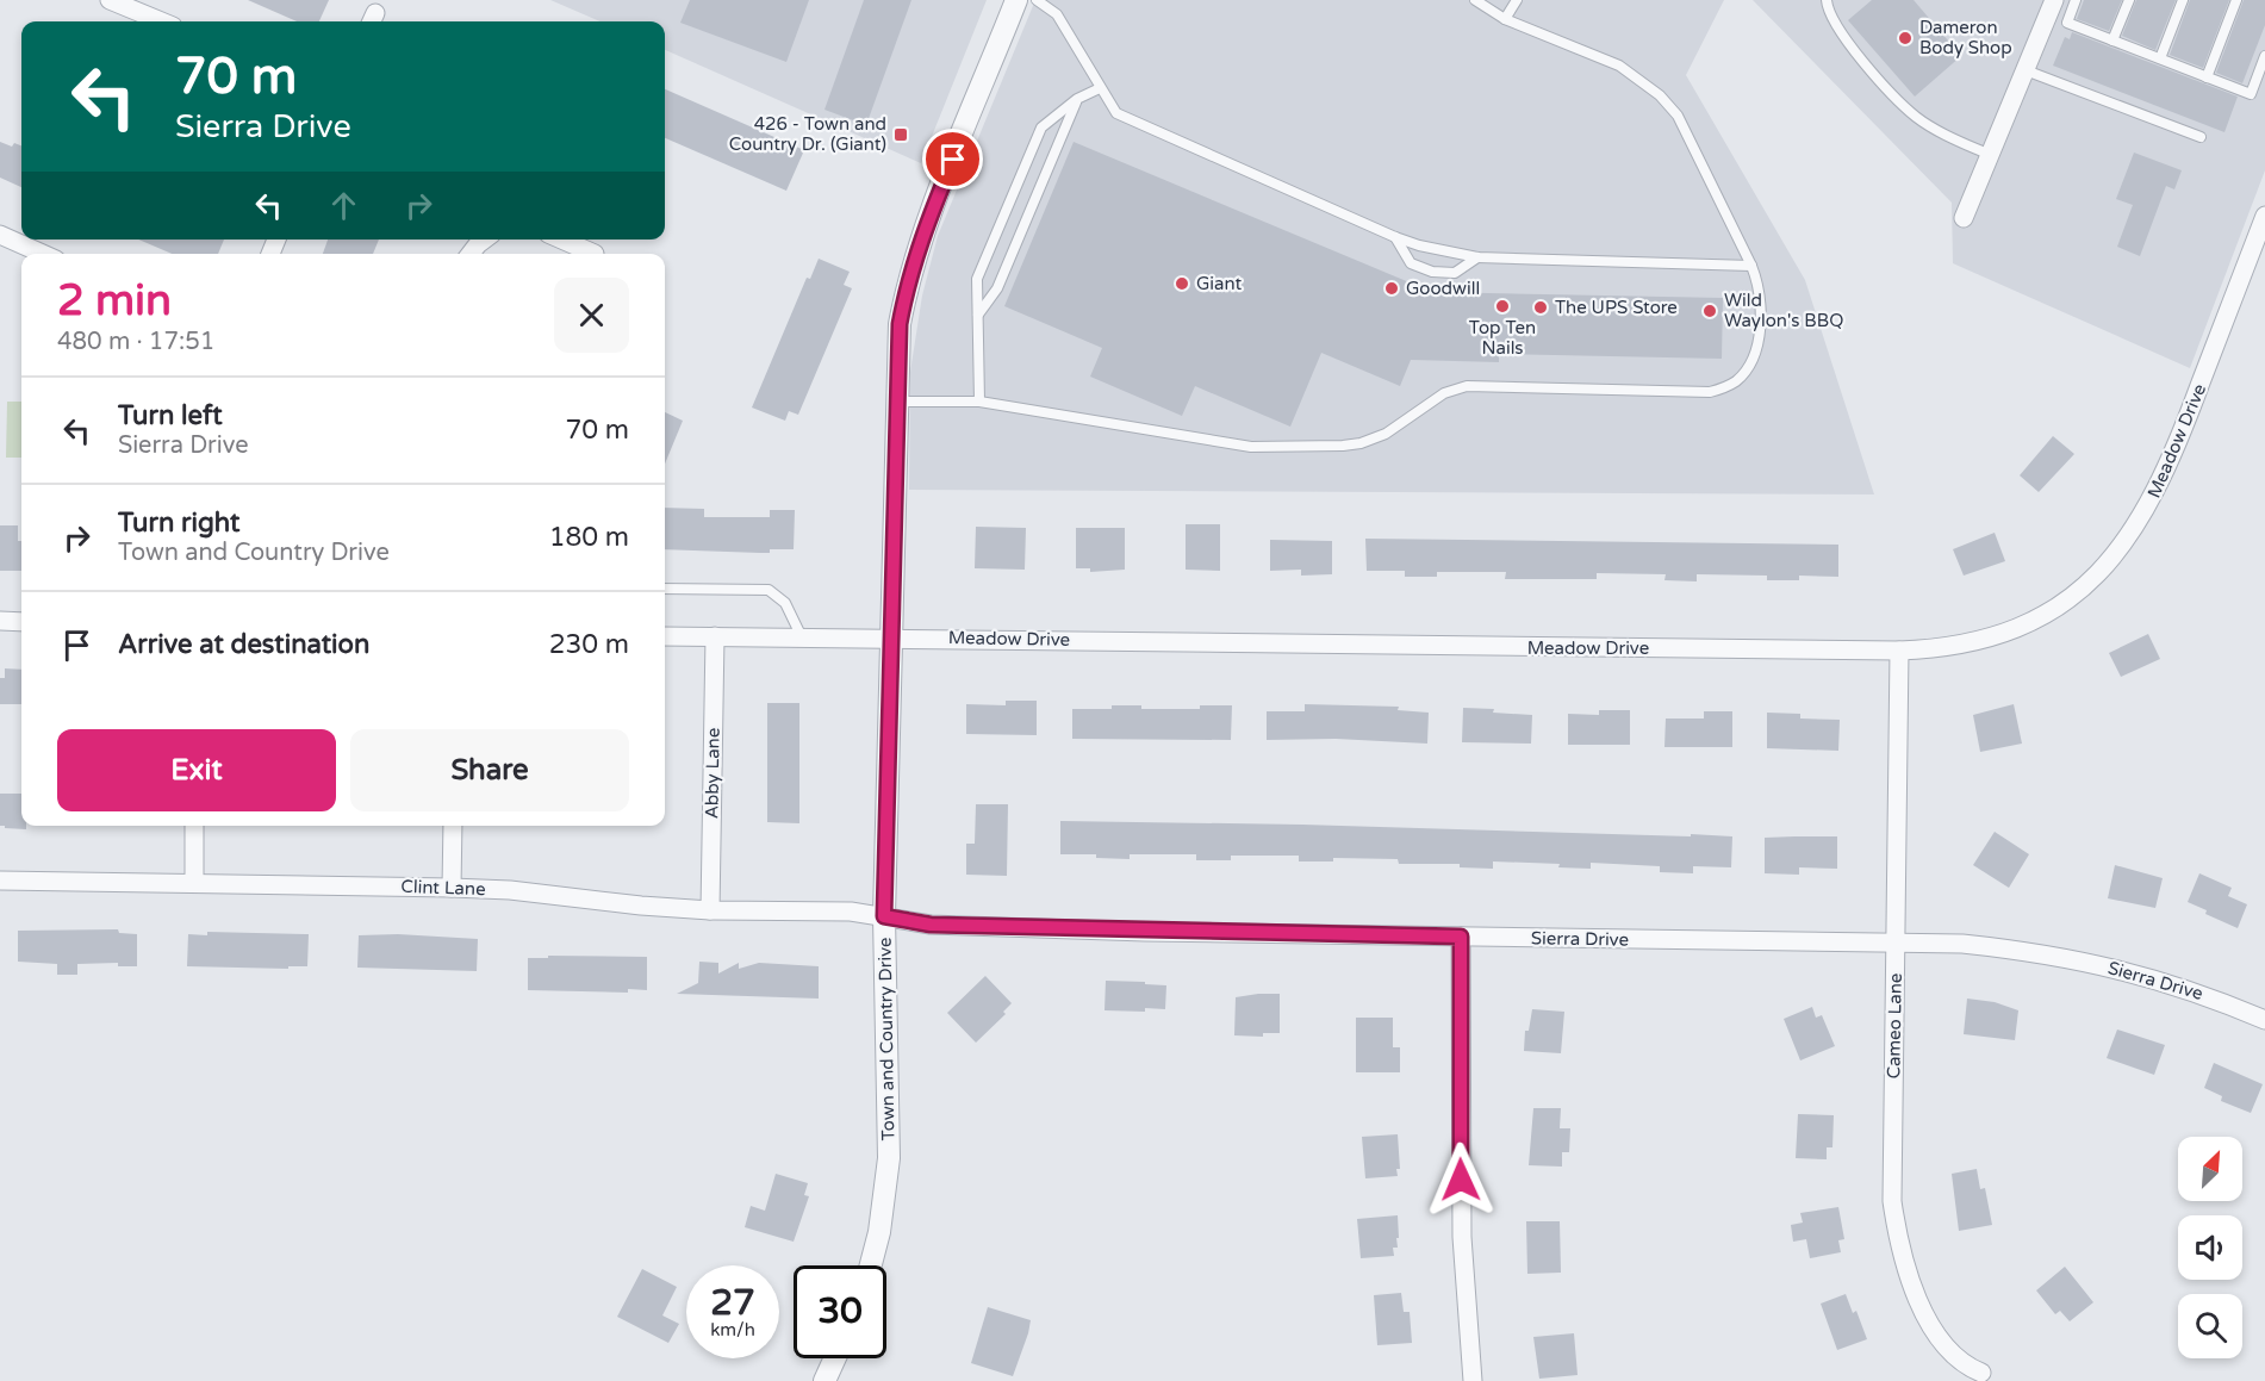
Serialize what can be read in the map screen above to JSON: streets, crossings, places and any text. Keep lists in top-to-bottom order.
{
  "streets": {
    "street": [
      "Meadow Drive",
      "Abby Lane",
      "Clint Lane",
      "Sierra Drive",
      "Cameo Lane",
      "Town and Country Drive"
    ]
  },
  "crossings": [
    ["Meadow Drive", "Abby Lane"],
    ["Meadow Drive", "Cameo Lane"],
    ["Meadow Drive", "Town and Country Drive"],
    ["Abby Lane", "Clint Lane"],
    ["Clint Lane", "Sierra Drive"],
    ["Clint Lane", "Town and Country Drive"],
    ["Sierra Drive", "Cameo Lane"],
    ["Sierra Drive", "Town and Country Drive"]
  ],
  "places": {
    "other": [
      "Dameron Body Shop",
      "Giant",
      "Goodwill",
      "Top Ten Nails",
      "The UPS Store",
      "Wild Waylon's BBQ"
    ],
    "transit": ["426 - Town and Country Dr. (Giant)"]
  },
  "north": "top right",
  "page": {
    "turn": ["70 m", "Sierra Drive"],
    "heading": ["2 min", "480 m · 17:51"],
    "list": [
      {
        "name": "Turn left",
        "note": "Sierra Drive",
        "value": "70 m"
      },
      {
        "name": "Turn right",
        "note": "Town and Country Drive",
        "value": "180 m"
      },
      {
        "name": "Arrive at destination",
        "value": "230 m"
      }
    ],
    "buttons": ["Exit", "Share"],
    "speed": "27 km/h",
    "limit": "30"
  }
}
